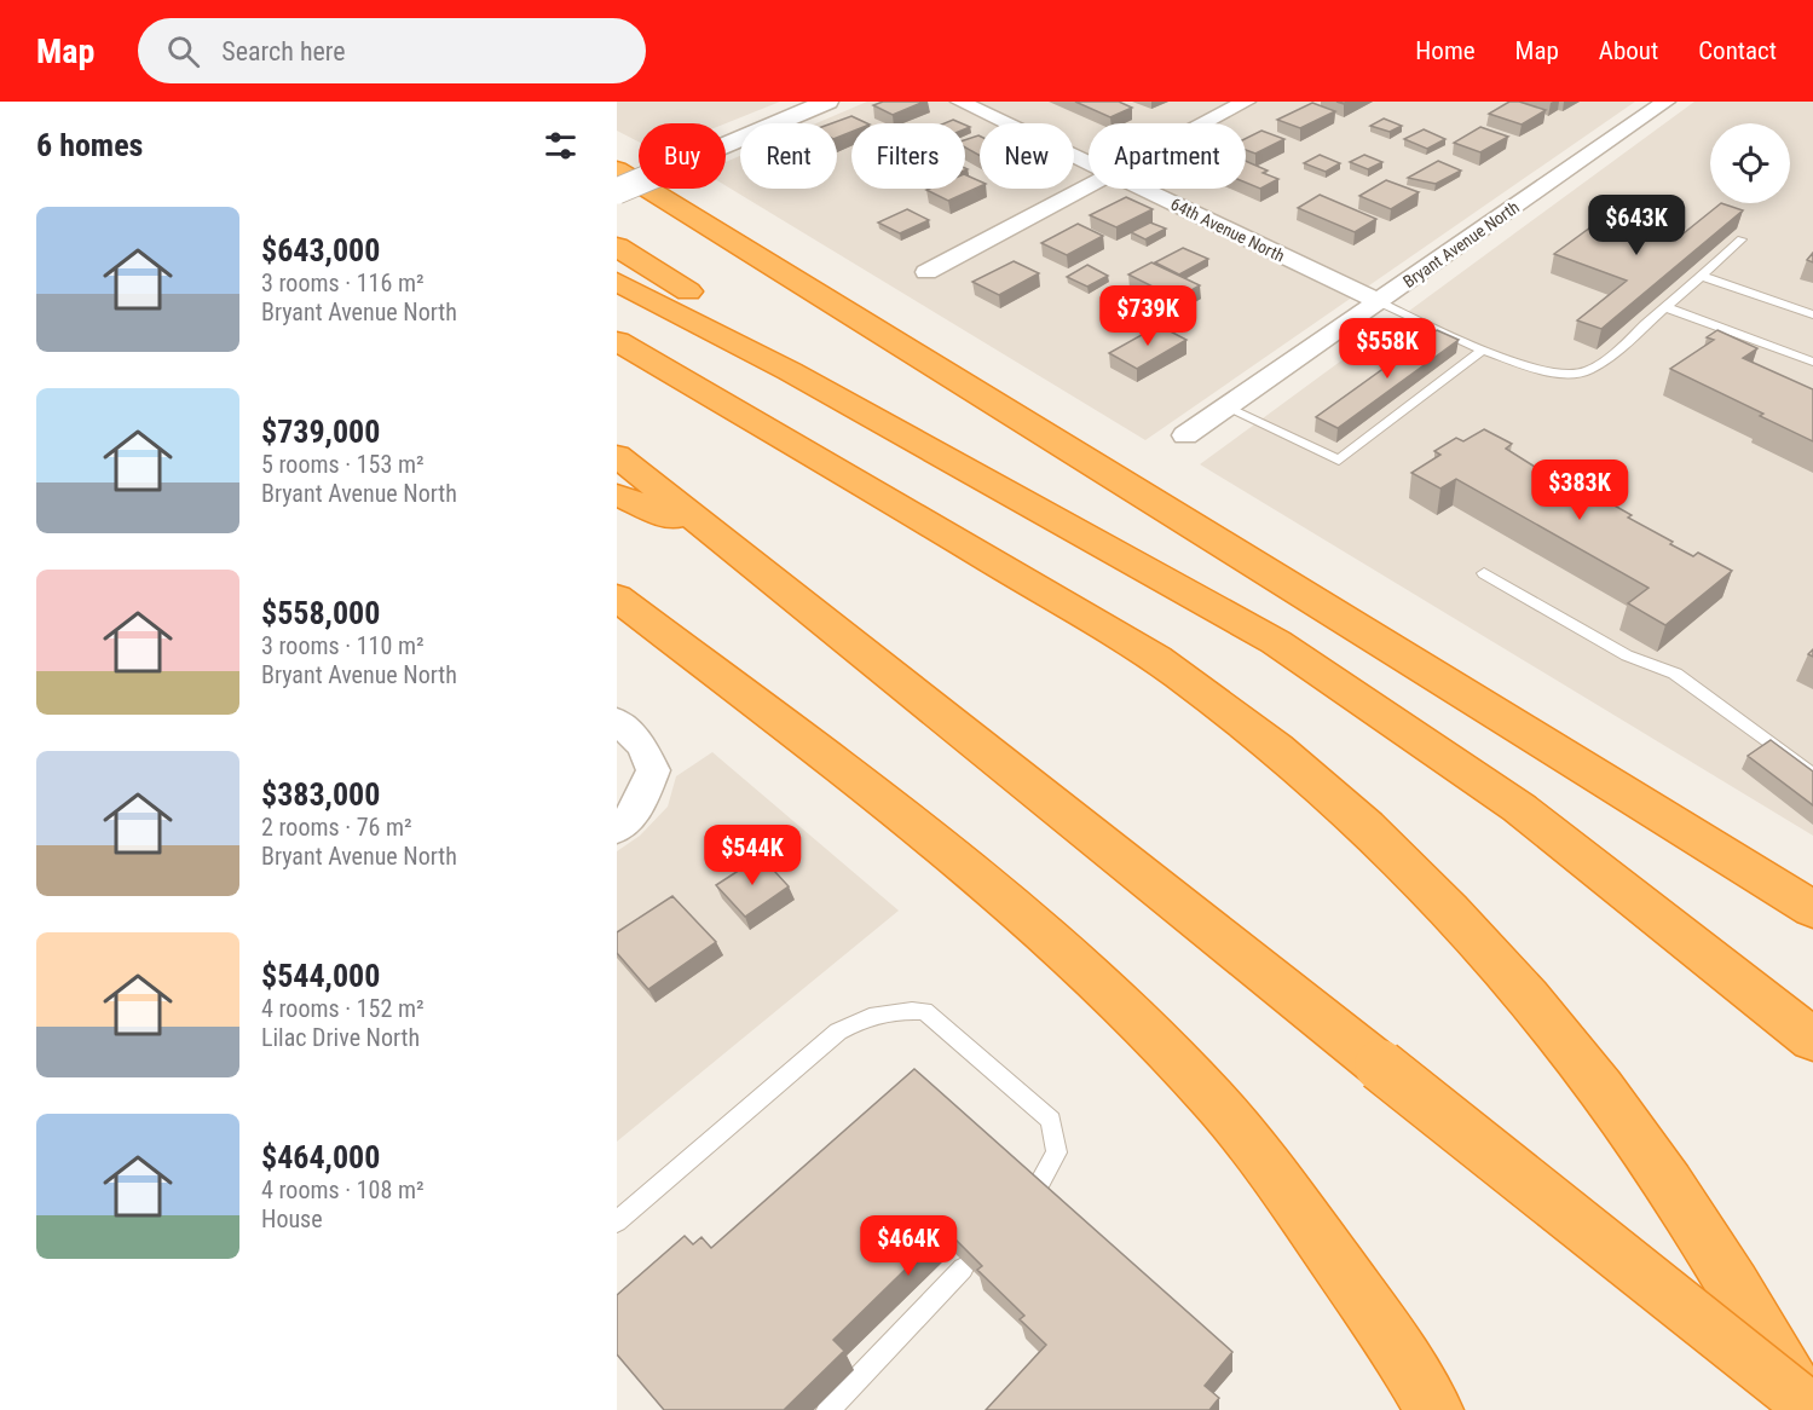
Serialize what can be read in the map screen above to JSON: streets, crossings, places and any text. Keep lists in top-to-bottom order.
{
  "streets": {
    "street": ["64th Avenue North", "Bryant Avenue North"]
  },
  "crossings": [
    ["64th Avenue North", "Bryant Avenue North"]
  ],
  "page": {
    "header": "Map",
    "search": "Search here",
    "nav": [
      "Home",
      "Map",
      "About",
      "Contact"
    ],
    "heading": "6 homes",
    "chip": [
      "Buy",
      "Rent",
      "Filters",
      "New",
      "Apartment"
    ],
    "list": [
      {
        "name": "$643,000",
        "note": "3 rooms · 116 m² · Bryant Avenue North"
      },
      {
        "name": "$739,000",
        "note": "5 rooms · 153 m² · Bryant Avenue North"
      },
      {
        "name": "$558,000",
        "note": "3 rooms · 110 m² · Bryant Avenue North"
      },
      {
        "name": "$383,000",
        "note": "2 rooms · 76 m² · Bryant Avenue North"
      },
      {
        "name": "$544,000",
        "note": "4 rooms · 152 m² · Lilac Drive North"
      },
      {
        "name": "$464,000",
        "note": "4 rooms · 108 m² · House"
      }
    ],
    "price": [
      "$643K",
      "$739K",
      "$558K",
      "$383K",
      "$544K",
      "$464K"
    ]
  }
}
